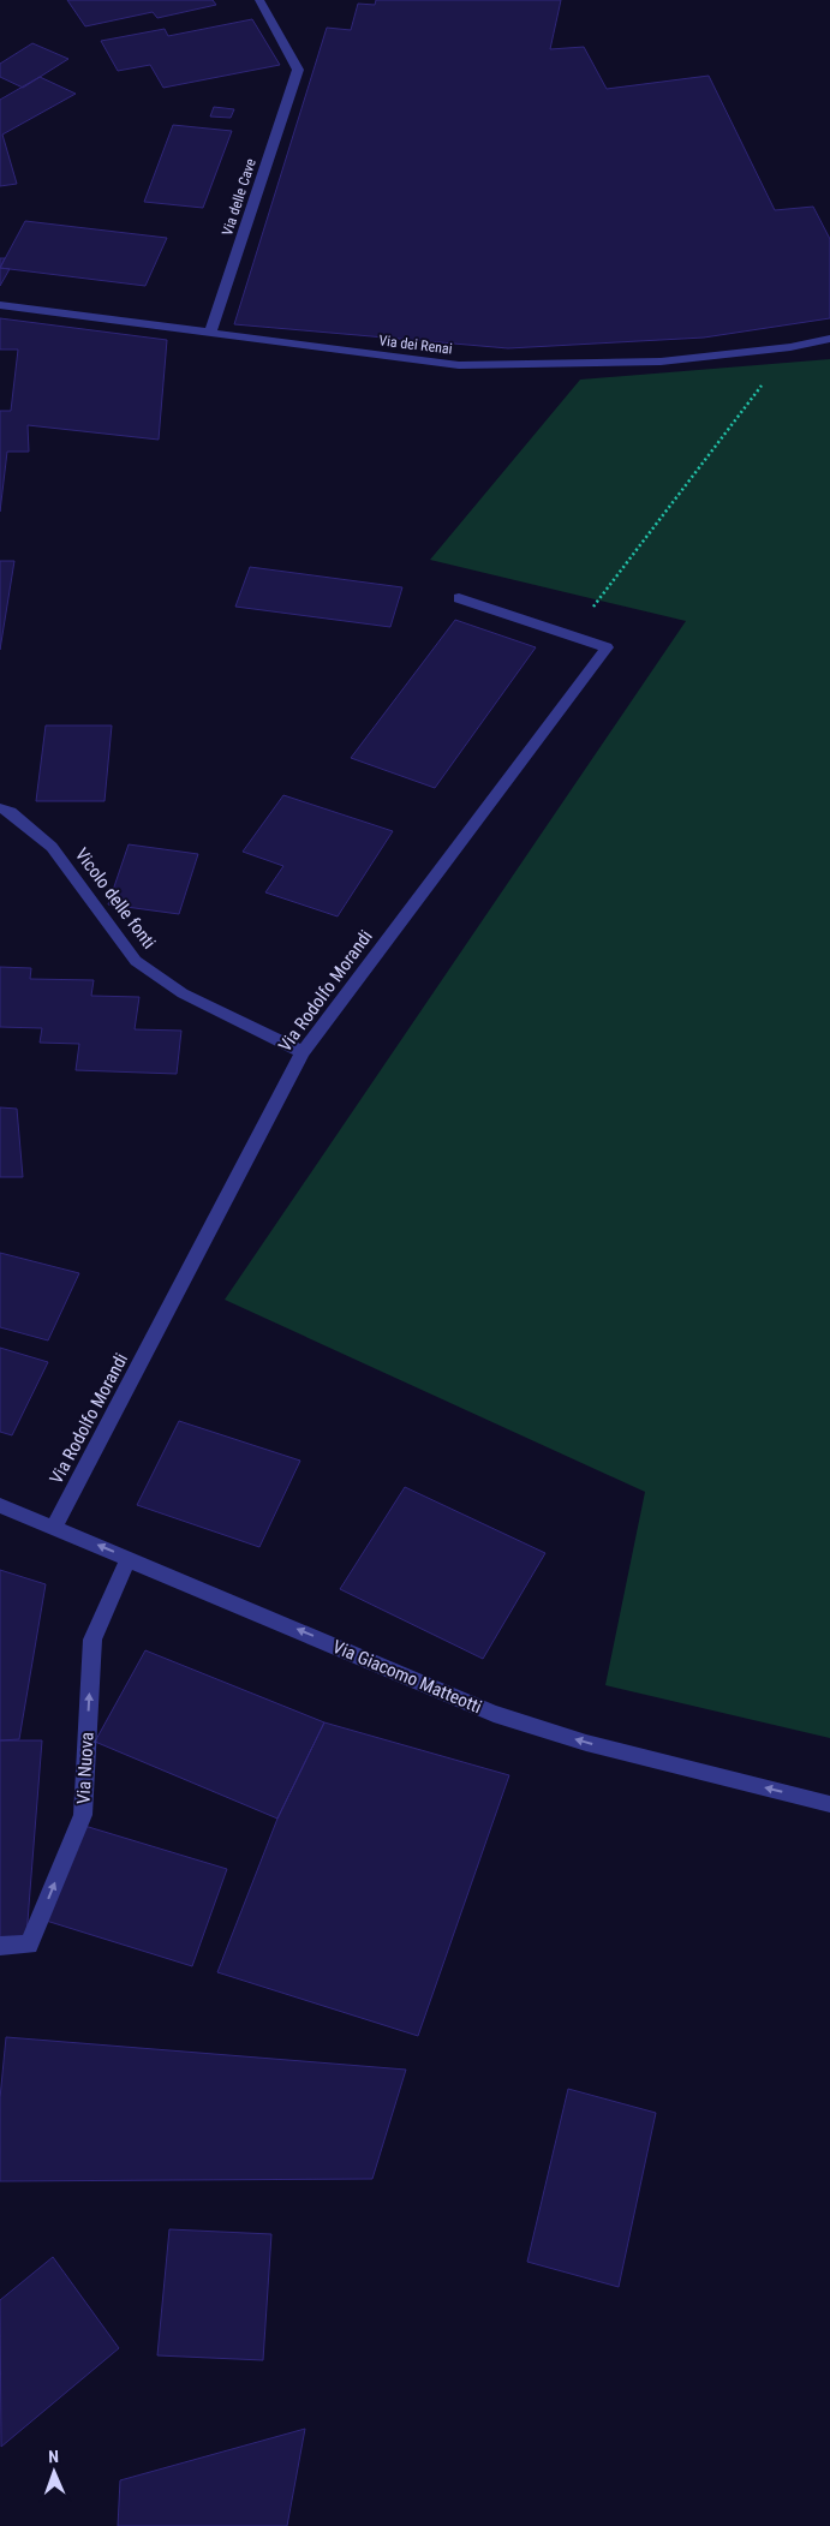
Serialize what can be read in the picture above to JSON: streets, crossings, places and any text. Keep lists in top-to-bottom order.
{
  "streets": {
    "street": [
      "Via delle Cave",
      "Via dei Renai",
      "Vicolo delle fonti",
      "Via Rodolfo Morandi",
      "Via Giacomo Matteotti",
      "Via Nuova"
    ]
  },
  "crossings": [
    ["Via delle Cave", "Via dei Renai"],
    ["Vicolo delle fonti", "Via Rodolfo Morandi"],
    ["Via Rodolfo Morandi", "Via Giacomo Matteotti"],
    ["Via Giacomo Matteotti", "Via Nuova"]
  ],
  "one_way": ["Via Giacomo Matteotti", "Via Nuova"],
  "north": "top"
}
